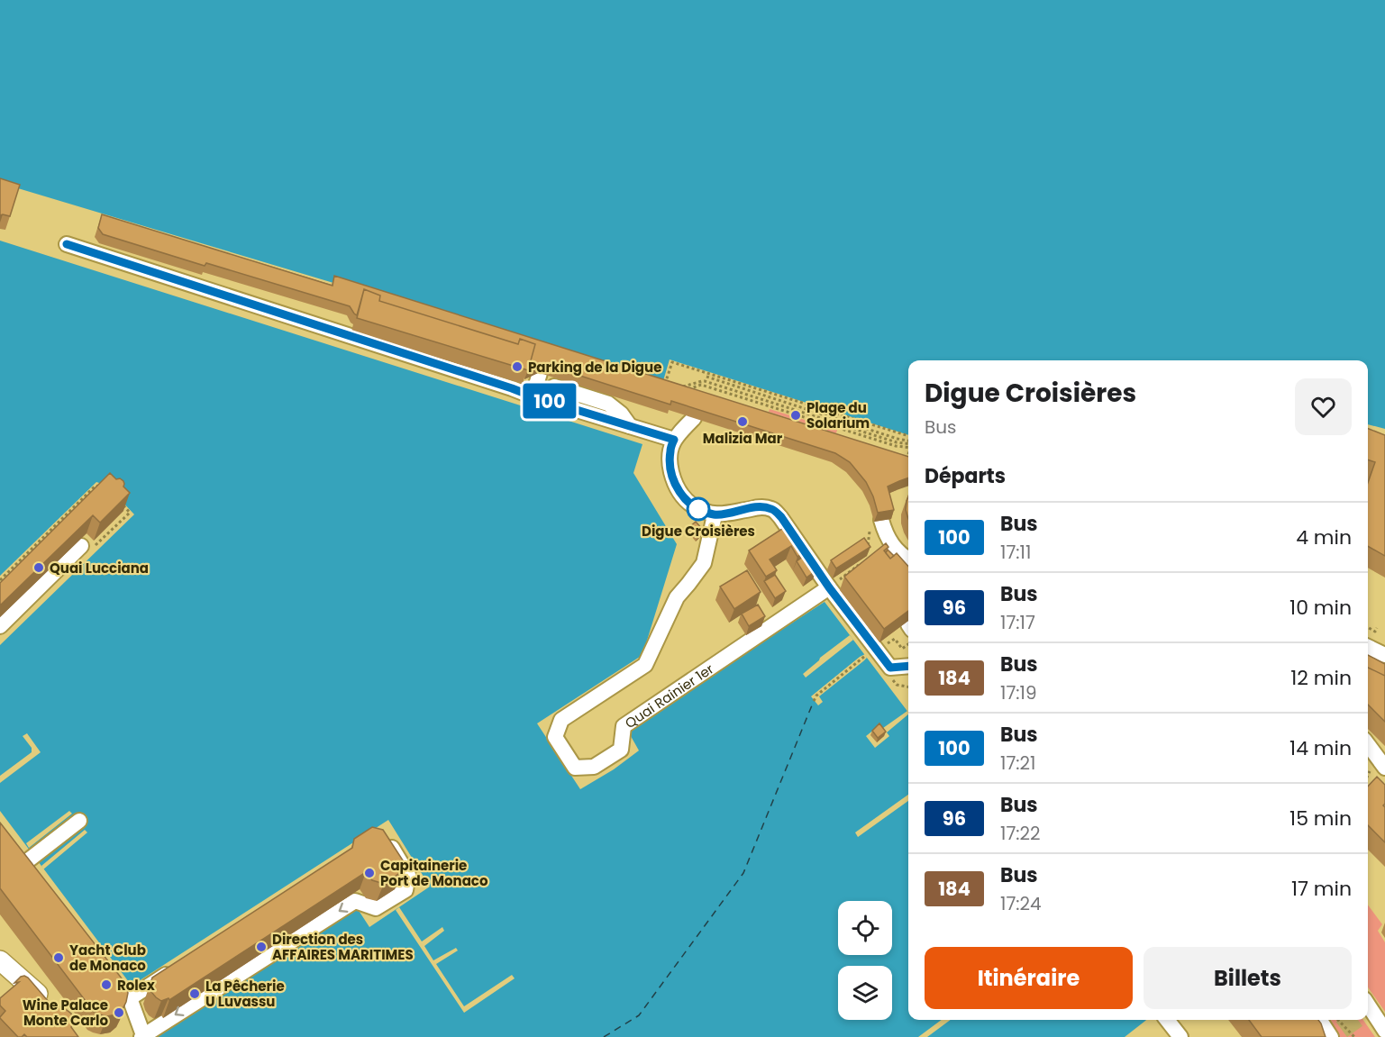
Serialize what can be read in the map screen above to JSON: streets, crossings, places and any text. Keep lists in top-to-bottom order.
{
  "streets": {
    "street": ["Quai Rainier 1er"]
  },
  "places": [
    "Parking de la Digue",
    "Plage du Solarium",
    "Malizia Mar",
    "Digue Croisières",
    "Quai Lucciana",
    "Capitainerie Port de Monaco",
    "Direction des AFFAIRES MARITIMES",
    "Yacht Club de Monaco",
    "Rolex",
    "La Pêcherie U Luvassu",
    "Wine Palace Monte Carlo"
  ],
  "lines": ["bus line 100"],
  "page": {
    "on_map": "100",
    "heading": [
      ["Digue Croisières", "Bus"],
      "Départs"
    ],
    "list": [
      {
        "mark": "100",
        "name": "Bus",
        "note": "17:11",
        "value": "4 min"
      },
      {
        "mark": "96",
        "name": "Bus",
        "note": "17:17",
        "value": "10 min"
      },
      {
        "mark": "184",
        "name": "Bus",
        "note": "17:19",
        "value": "12 min"
      },
      {
        "mark": "100",
        "name": "Bus",
        "note": "17:21",
        "value": "14 min"
      },
      {
        "mark": "96",
        "name": "Bus",
        "note": "17:22",
        "value": "15 min"
      },
      {
        "mark": "184",
        "name": "Bus",
        "note": "17:24",
        "value": "17 min"
      }
    ],
    "buttons": ["Itinéraire", "Billets"]
  }
}
